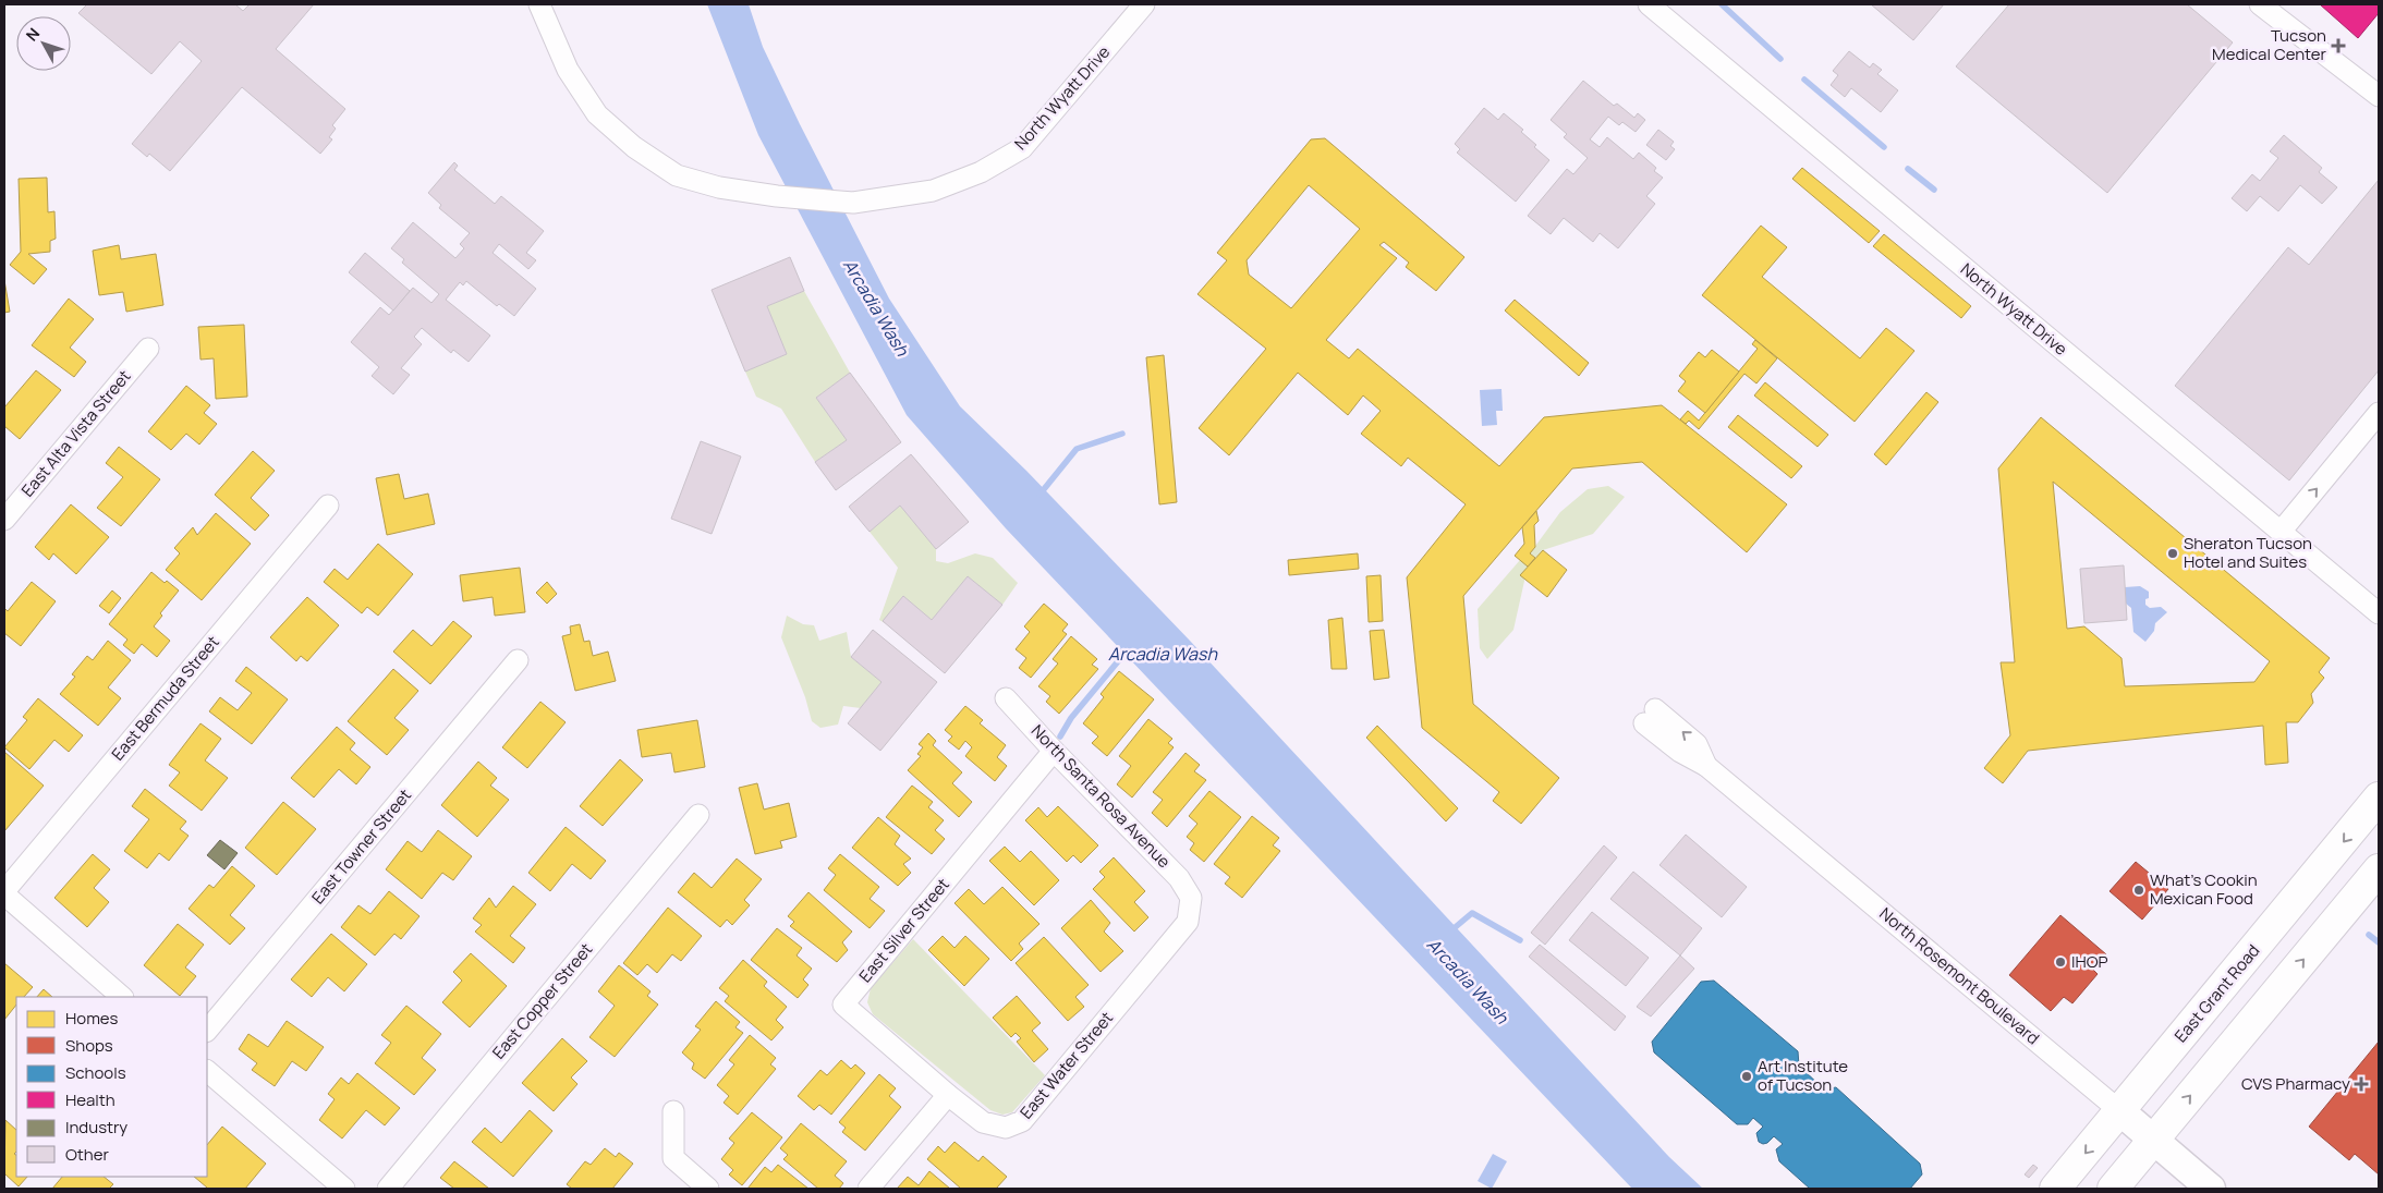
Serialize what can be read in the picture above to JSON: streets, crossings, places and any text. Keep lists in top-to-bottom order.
{
  "streets": {
    "main road": ["East Grant Road"],
    "street": [
      "North Wyatt Drive",
      "East Alta Vista Street",
      "East Bermuda Street",
      "North Santa Rosa Avenue",
      "East Towner Street",
      "East Silver Street",
      "North Rosemont Boulevard",
      "East Copper Street",
      "East Water Street"
    ]
  },
  "crossings": [
    ["North Santa Rosa Avenue", "East Silver Street"],
    ["North Santa Rosa Avenue", "East Water Street"],
    ["East Silver Street", "East Water Street"],
    ["North Rosemont Boulevard", "East Grant Road"]
  ],
  "water": ["Arcadia Wash"],
  "places": {
    "health": ["Tucson Medical Center", "CVS Pharmacy"],
    "other": [
      "Sheraton Tucson Hotel and Suites",
      "What’s Cookin Mexican Food",
      "IHOP",
      "Art Institute of Tucson"
    ]
  },
  "legend": [
    "Homes",
    "Shops",
    "Schools",
    "Health",
    "Industry",
    "Other"
  ],
  "north": "top left"
}
